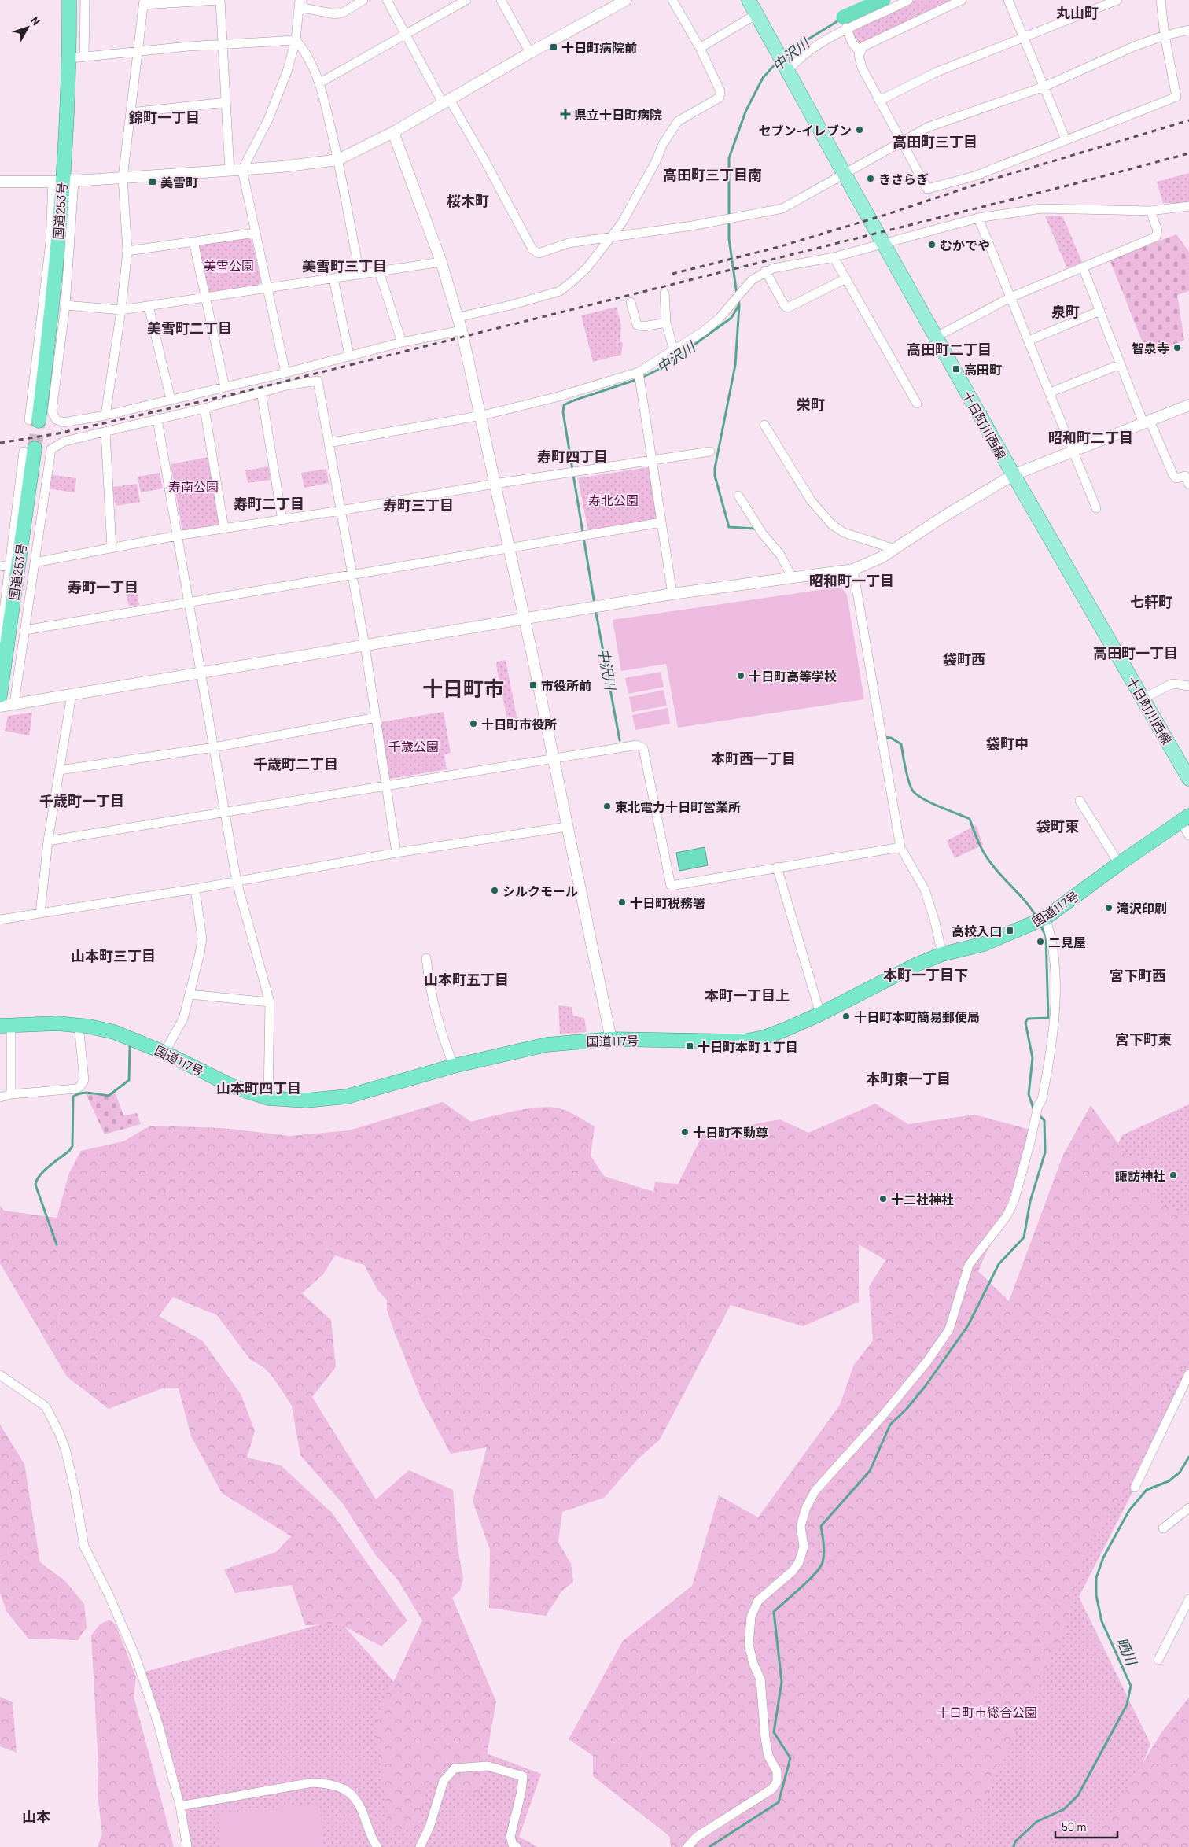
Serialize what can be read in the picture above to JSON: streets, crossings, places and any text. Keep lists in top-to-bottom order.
{
  "streets": {
    "highway": ["国道253号", "国道117号"],
    "main road": ["十日町川西線"]
  },
  "districts": [
    "丸山町",
    "錦町一丁目",
    "高田町三丁目",
    "高田町三丁目南",
    "桜木町",
    "美雪町三丁目",
    "泉町",
    "美雪町二丁目",
    "高田町二丁目",
    "栄町",
    "昭和町二丁目",
    "寿町四丁目",
    "寿町二丁目",
    "寿町三丁目",
    "昭和町一丁目",
    "寿町一丁目",
    "七軒町",
    "高田町一丁目",
    "袋町西",
    "十日町市",
    "袋町中",
    "本町西一丁目",
    "千歳町二丁目",
    "千歳町一丁目",
    "袋町東",
    "山本町三丁目",
    "本町一丁目下",
    "宮下町西",
    "山本町五丁目",
    "本町一丁目上",
    "宮下町東",
    "本町東一丁目",
    "山本町四丁目",
    "山本"
  ],
  "water": ["中沢川", "晒川"],
  "parks": [
    "美雪公園",
    "寿南公園",
    "寿北公園",
    "千歳公園",
    "十日町市総合公園"
  ],
  "places": {
    "transit": [
      "十日町病院前",
      "美雪町",
      "高田町",
      "市役所前",
      "高校入口",
      "十日町本町１丁目"
    ],
    "health": ["県立十日町病院"],
    "other": [
      "セブン-イレブン",
      "きさらぎ",
      "むかでや",
      "智泉寺",
      "十日町高等学校",
      "十日町市役所",
      "東北電力十日町営業所",
      "シルクモール",
      "十日町税務署",
      "滝沢印刷",
      "二見屋",
      "十日町本町簡易郵便局",
      "十日町不動尊",
      "諏訪神社",
      "十二社神社"
    ]
  },
  "scale_bar": "50 m",
  "north": "top right"
}
